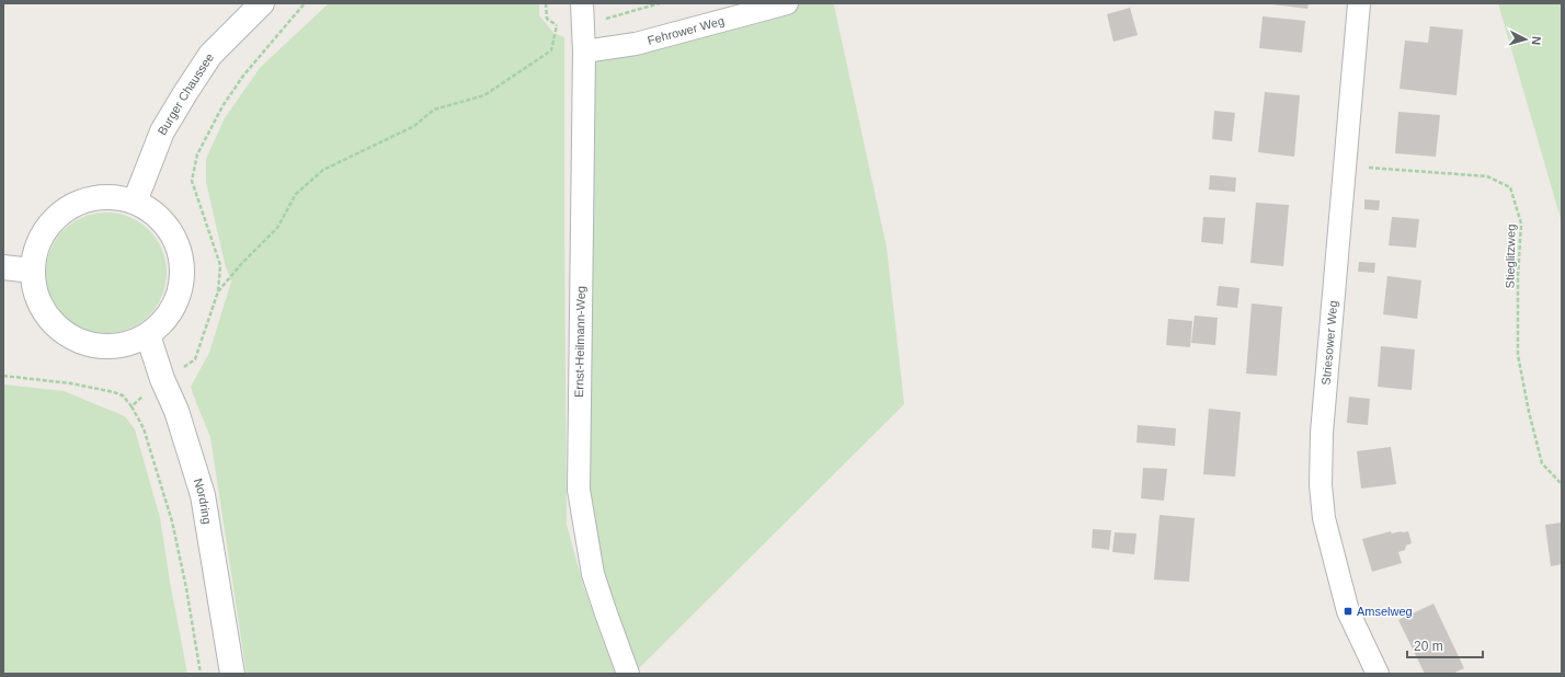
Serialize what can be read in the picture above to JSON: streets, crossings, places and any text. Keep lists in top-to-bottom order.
{
  "streets": {
    "main road": ["Burger Chaussee", "Nordring"],
    "street": ["Fehrower Weg", "Ernst-Heilmann-Weg", "Striesower Weg"],
    "path": ["Stieglitzweg"]
  },
  "crossings": [
    ["Fehrower Weg", "Ernst-Heilmann-Weg"],
    ["Burger Chaussee", "Nordring"],
    ["Stieglitzweg", "Striesower Weg"]
  ],
  "places": {
    "transit": ["Amselweg"]
  },
  "scale_bar": "20 m",
  "north": "right"
}
